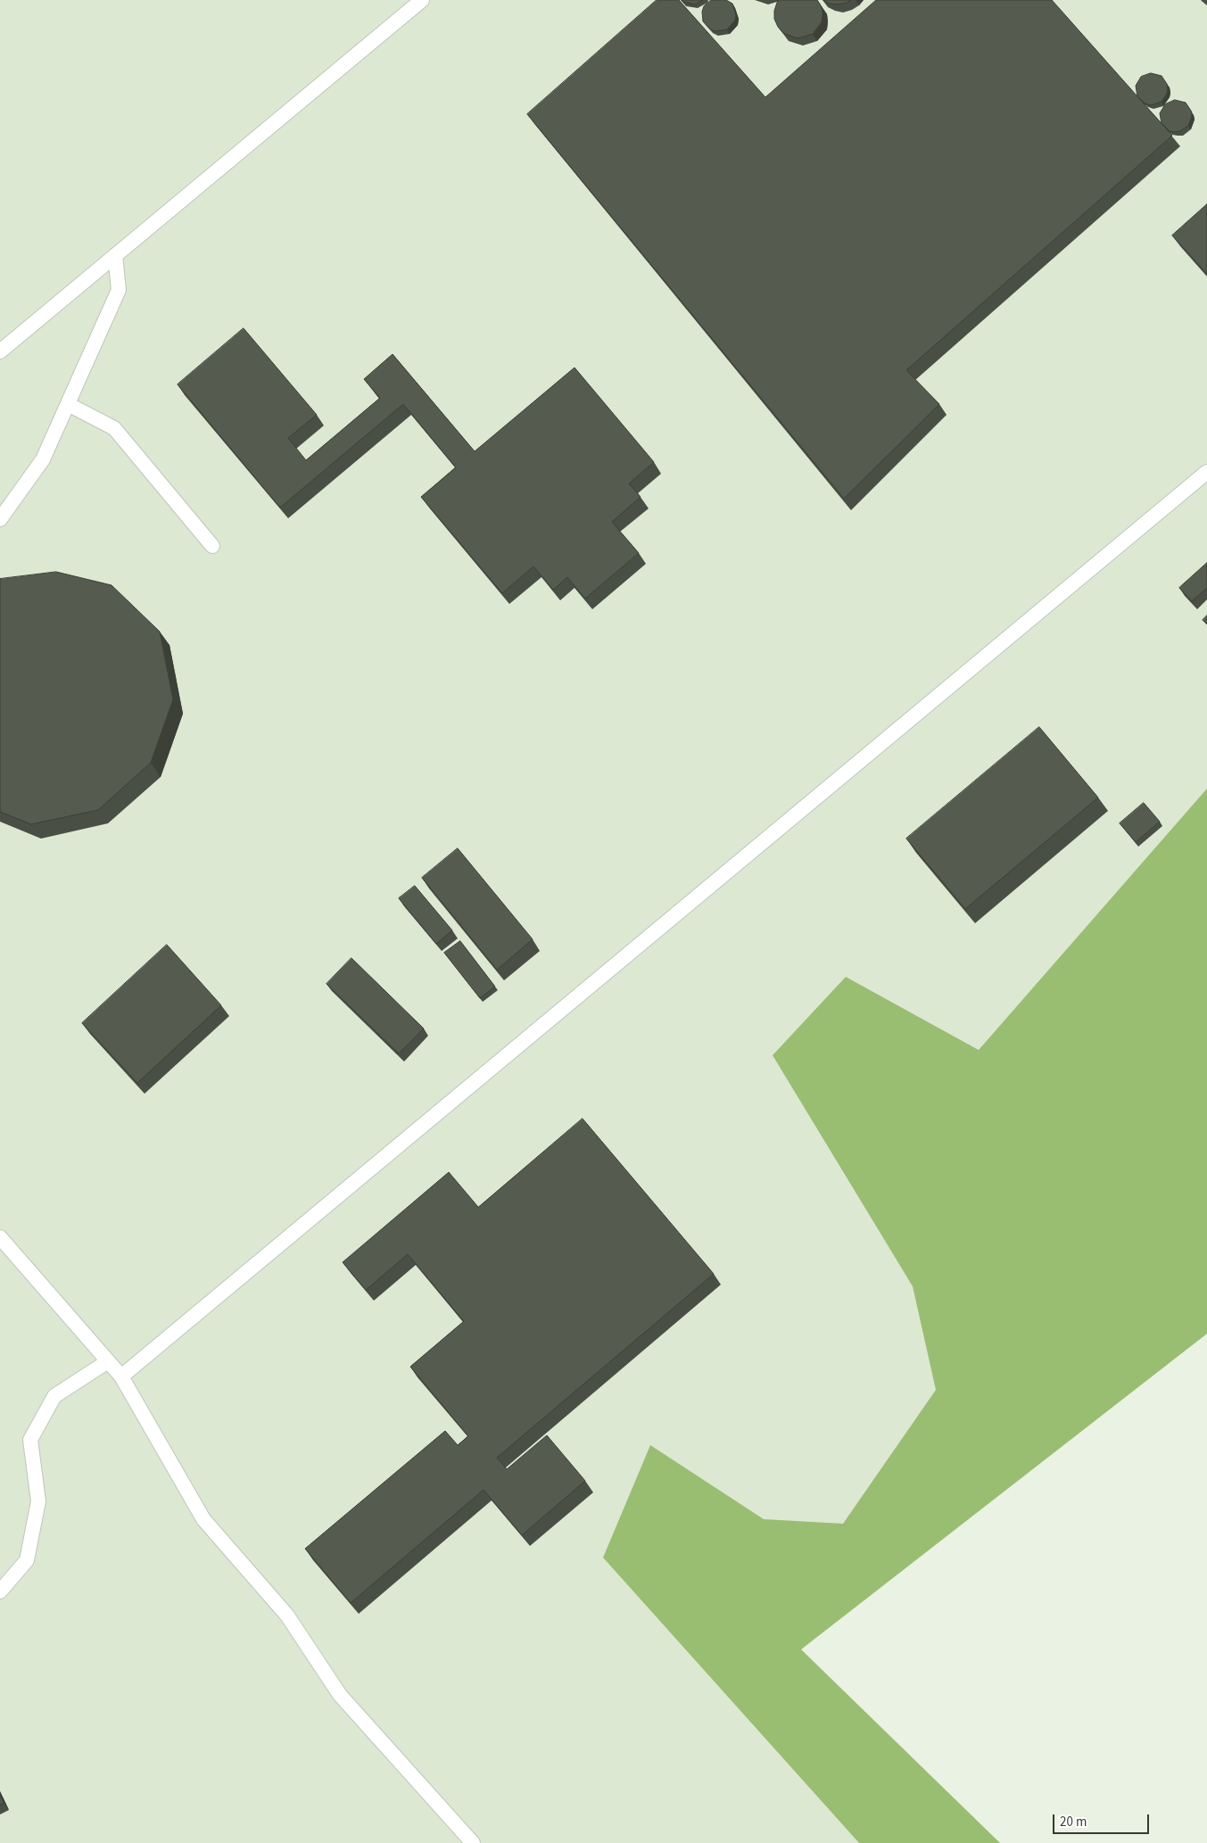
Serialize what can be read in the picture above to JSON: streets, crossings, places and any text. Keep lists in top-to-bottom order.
{
  "scale_bar": "20 m"
}
